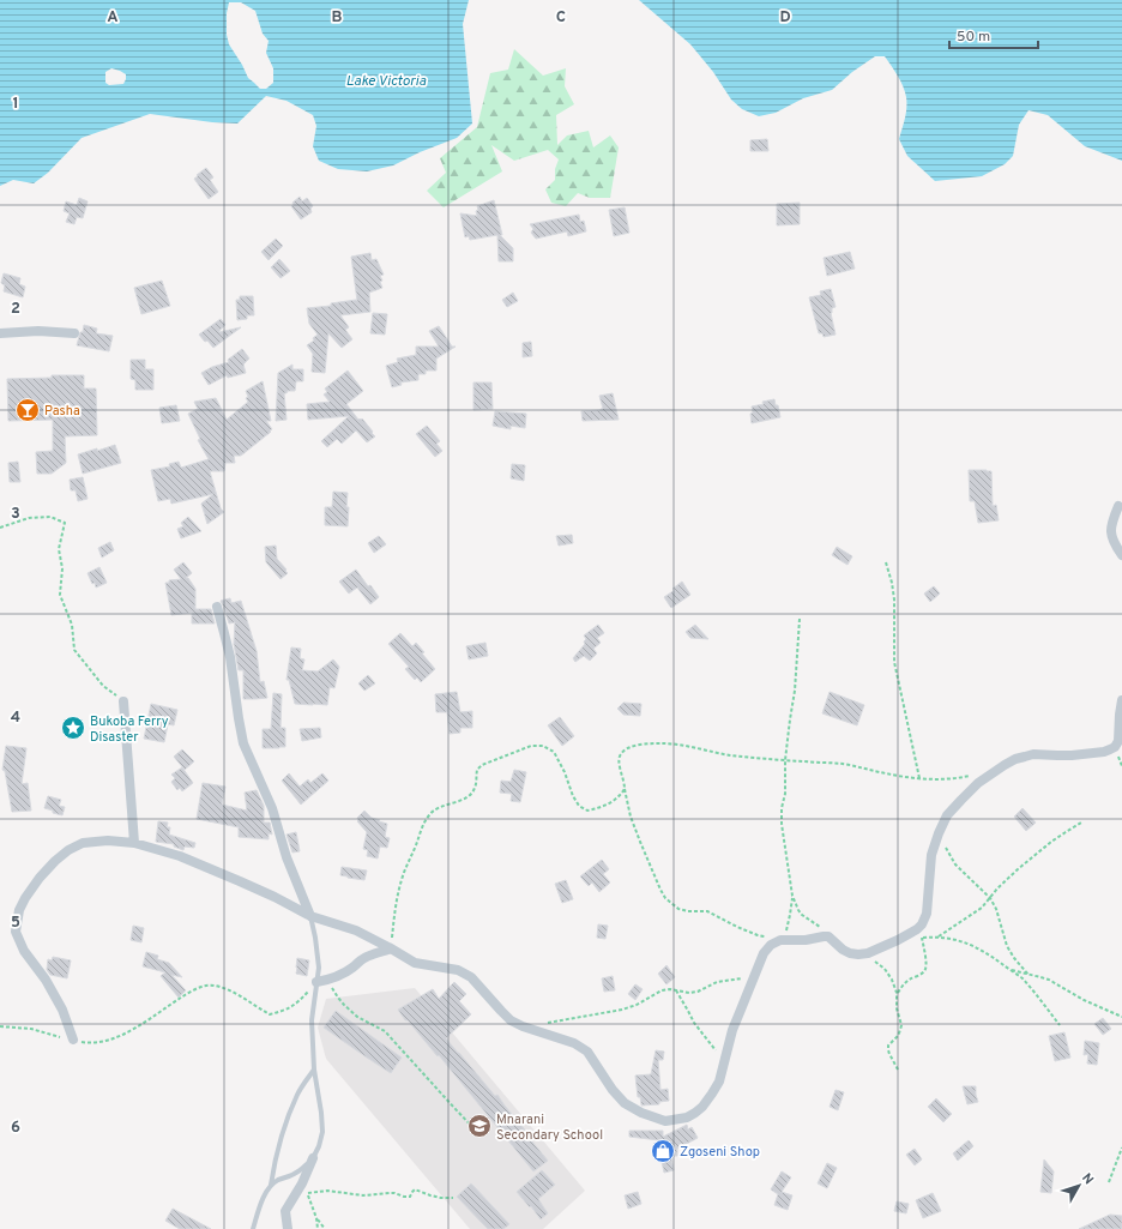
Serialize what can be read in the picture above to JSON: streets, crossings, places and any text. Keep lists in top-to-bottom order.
{
  "water": ["Lake Victoria"],
  "places": {
    "bar": ["Pasha"],
    "place": ["Bukoba Ferry Disaster"],
    "school or university": ["Mnarani Secondary School"],
    "shop": ["Zgoseni Shop"]
  },
  "scale_bar": "50 m",
  "north": "top right",
  "grid": {
    "columns": [
      "A",
      "B",
      "C",
      "D"
    ],
    "rows": [
      "1",
      "2",
      "3",
      "4",
      "5",
      "6"
    ]
  }
}
